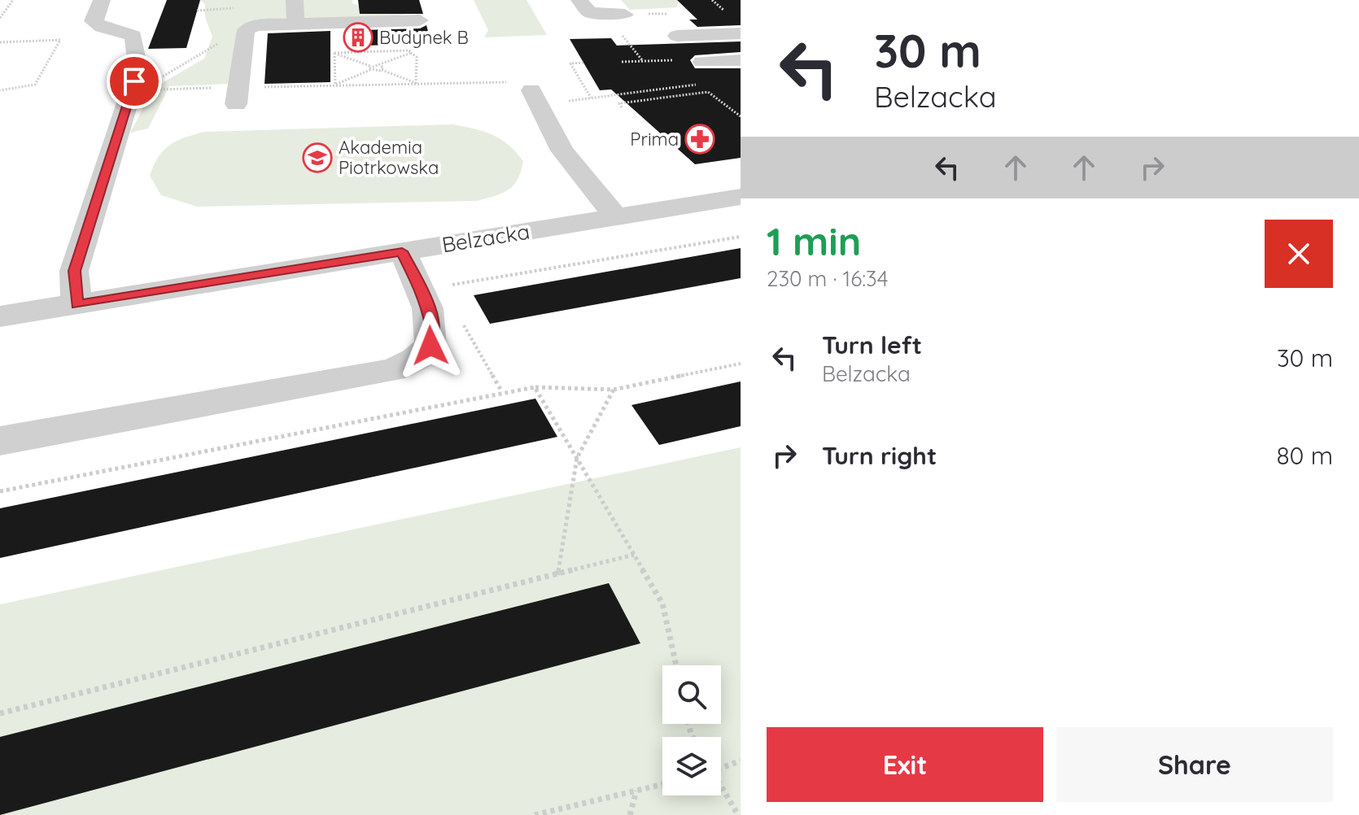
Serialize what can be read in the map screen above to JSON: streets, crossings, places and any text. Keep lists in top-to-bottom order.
{
  "streets": {
    "street": ["Belzacka"]
  },
  "places": {
    "building": ["Budynek B"],
    "pharmacy": ["Prima"],
    "school or university": ["Akademia Piotrkowska"]
  },
  "page": {
    "turn": ["30 m", "Belzacka"],
    "heading": ["1 min", "230 m · 16:34"],
    "list": [
      {
        "name": "Turn left",
        "note": "Belzacka",
        "value": "30 m"
      },
      {
        "name": "Turn right",
        "value": "80 m"
      }
    ],
    "buttons": ["Exit", "Share"]
  }
}
